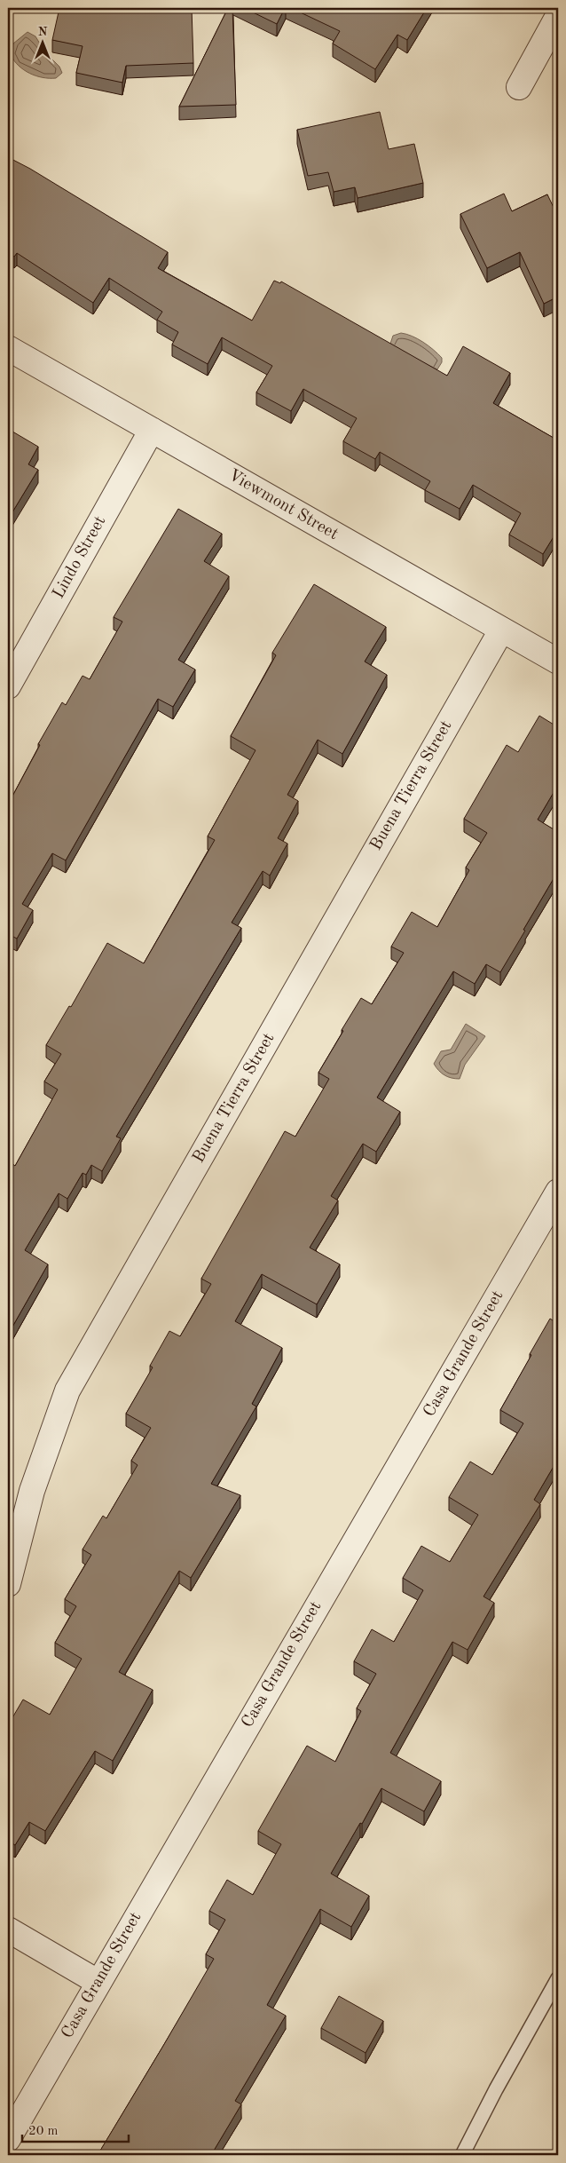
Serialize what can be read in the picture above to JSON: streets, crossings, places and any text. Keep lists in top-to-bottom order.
{
  "streets": {
    "street": [
      "Viewmont Street",
      "Lindo Street",
      "Buena Tierra Street",
      "Casa Grande Street"
    ]
  },
  "crossings": [
    ["Viewmont Street", "Lindo Street"],
    ["Viewmont Street", "Buena Tierra Street"]
  ],
  "scale_bar": "20 m",
  "north": "top"
}
